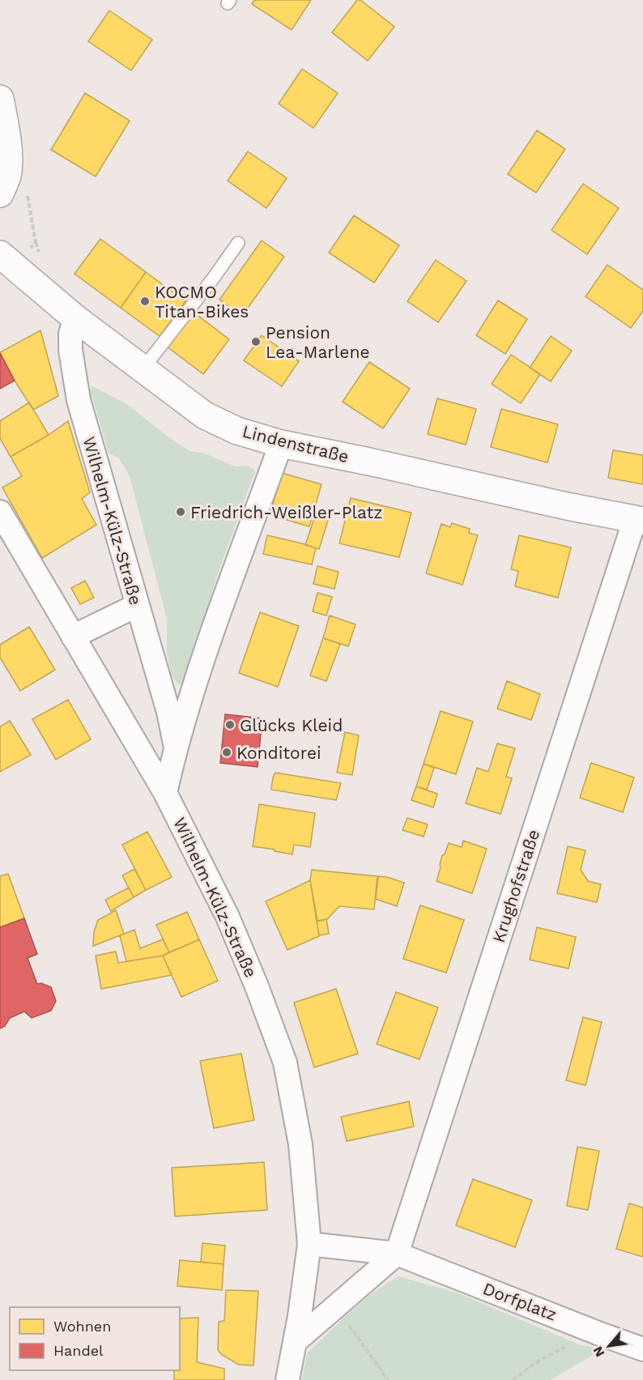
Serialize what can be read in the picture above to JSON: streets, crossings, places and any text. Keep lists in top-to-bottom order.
{
  "streets": {
    "street": [
      "Lindenstraße",
      "Wilhelm-Külz-Straße",
      "Krughofstraße",
      "Dorfplatz"
    ]
  },
  "crossings": [
    ["Lindenstraße", "Wilhelm-Külz-Straße"],
    ["Lindenstraße", "Krughofstraße"],
    ["Wilhelm-Külz-Straße", "Dorfplatz"],
    ["Krughofstraße", "Dorfplatz"]
  ],
  "places": [
    "KOCMO Titan-Bikes",
    "Pension Lea-Marlene",
    "Friedrich-Weißler-Platz",
    "Glücks Kleid",
    "Konditorei"
  ],
  "legend": ["Wohnen", "Handel"],
  "north": "bottom left"
}
